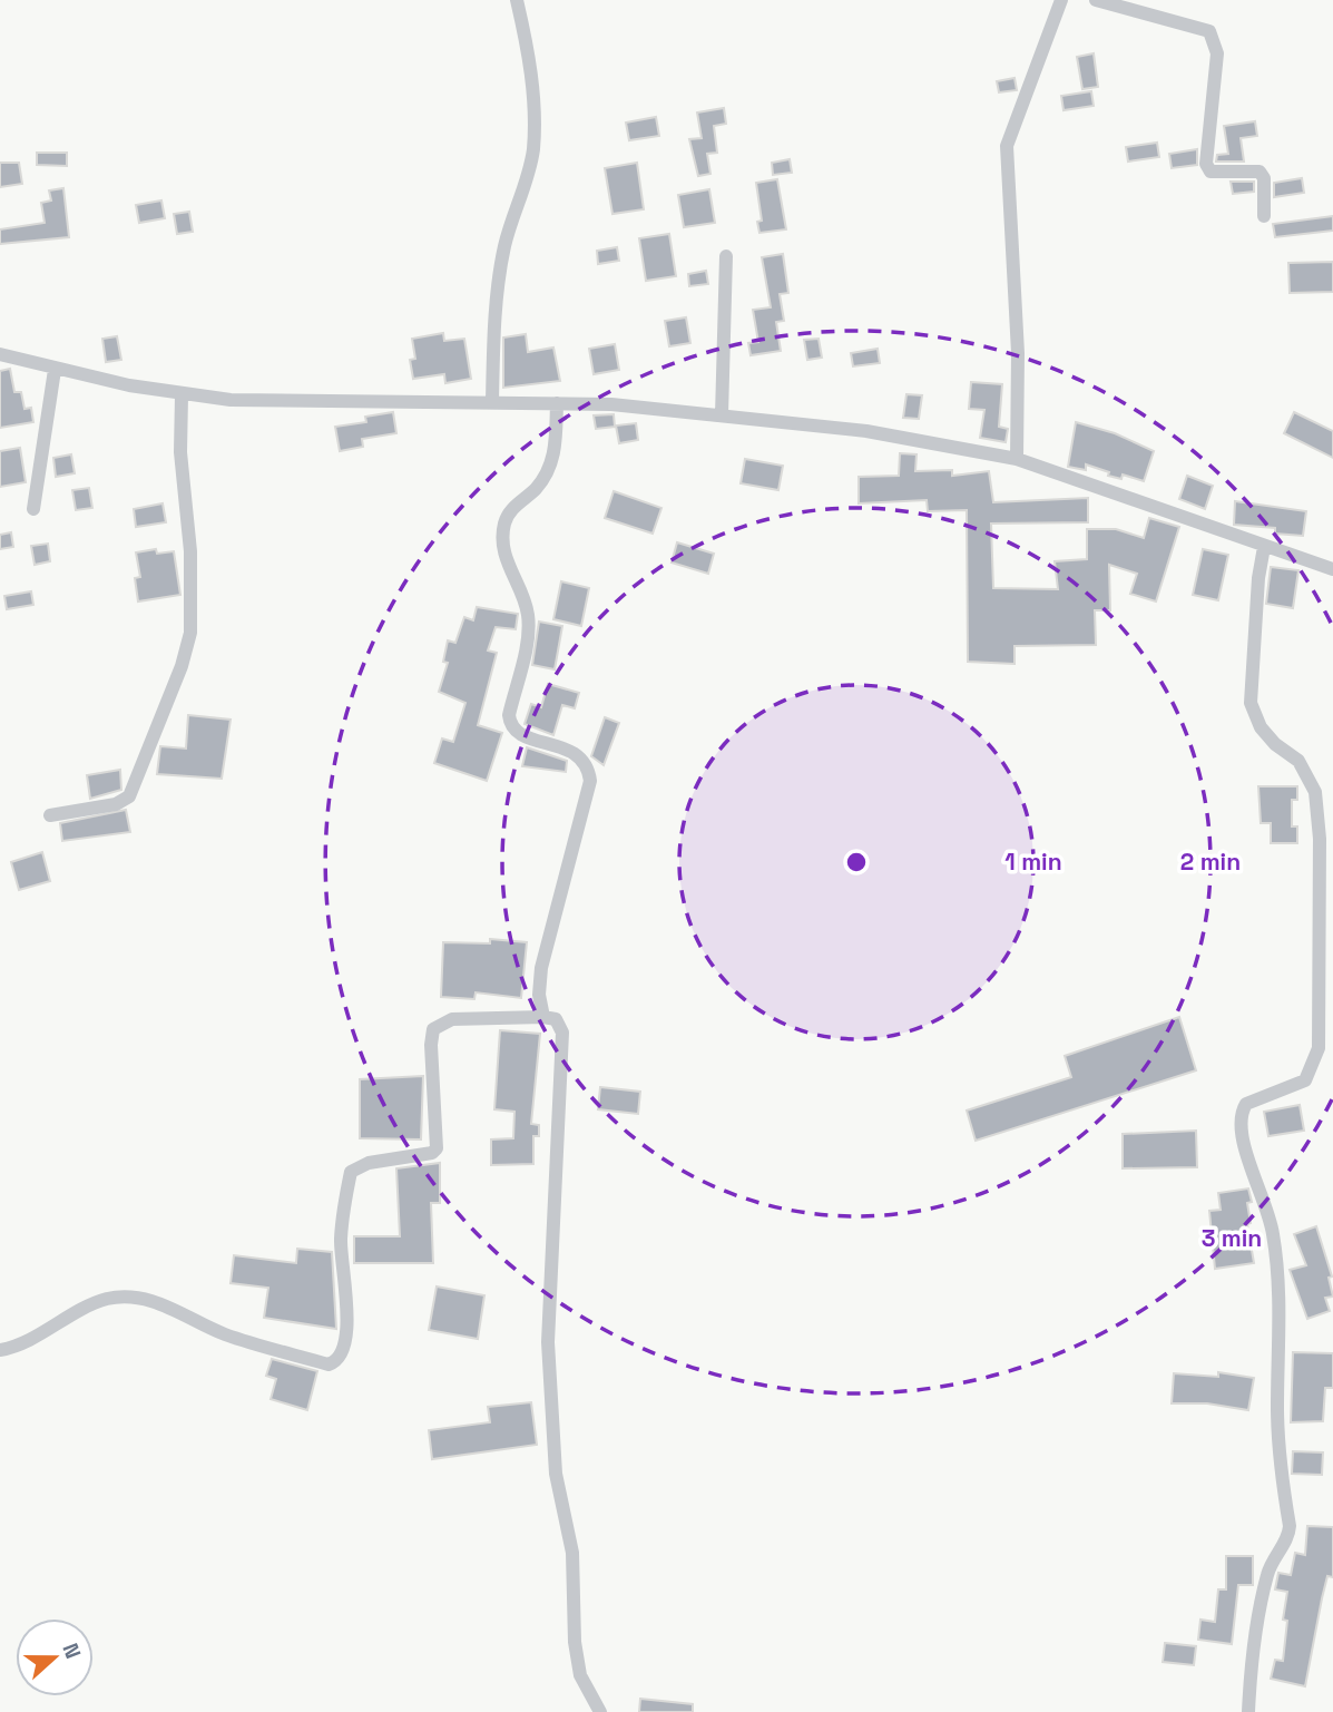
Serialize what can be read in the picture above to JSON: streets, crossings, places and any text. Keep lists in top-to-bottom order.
{
  "north": "right",
  "rings": ["1 min", "2 min", "3 min"]
}
